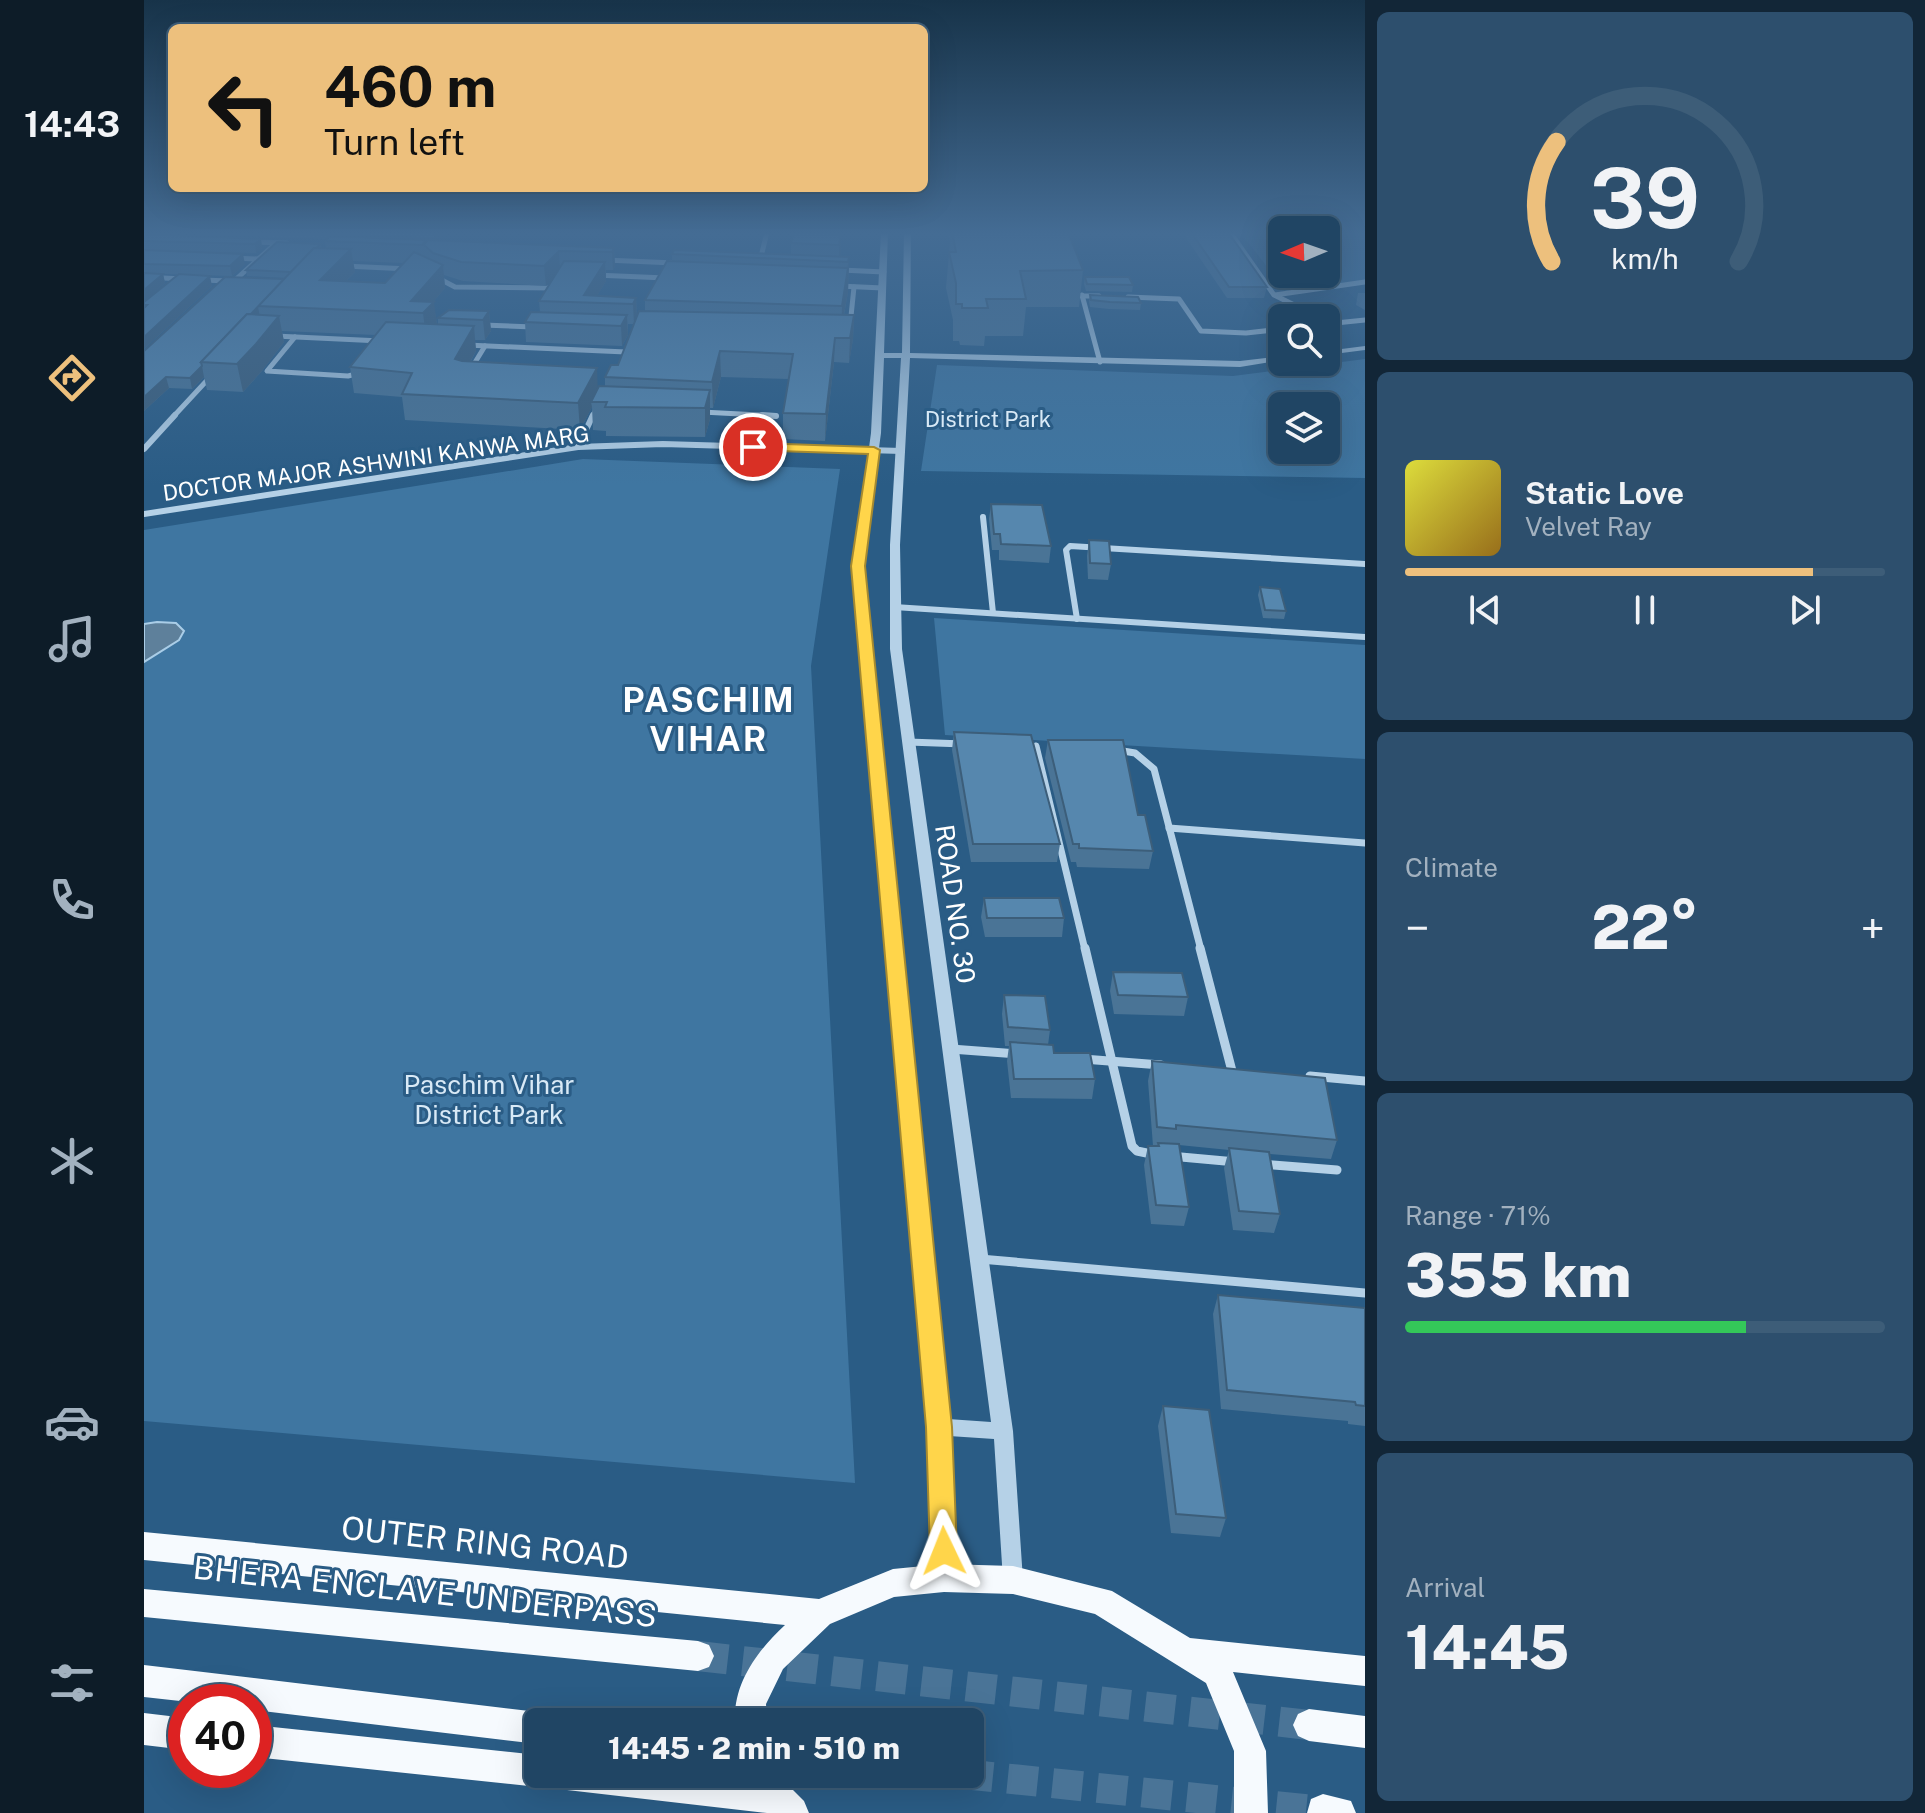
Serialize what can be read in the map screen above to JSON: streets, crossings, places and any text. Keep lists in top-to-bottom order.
{
  "streets": {
    "main road": ["OUTER RING ROAD", "BHERA ENCLAVE UNDERPASS"],
    "street": ["DOCTOR MAJOR ASHWINI KANWA MARG", "ROAD NO. 30"]
  },
  "crossings": [
    ["DOCTOR MAJOR ASHWINI KANWA MARG", "ROAD NO. 30"]
  ],
  "districts": ["PASCHIM VIHAR"],
  "parks": ["District Park", "Paschim Vihar District Park"],
  "north": "left",
  "page": {
    "tabs": "14:43",
    "turn": ["460 m", "Turn left"],
    "song": ["Static Love", "Velvet Ray"],
    "tile": [
      "Climate",
      ["Range · 71%", "355 km"],
      ["Arrival", "14:45"]
    ],
    "heat": ["−", "22°", "+"],
    "limit": "40",
    "trip": "14:45 · 2 min · 510 m",
    "gauge": ["39", "km/h"]
  }
}
